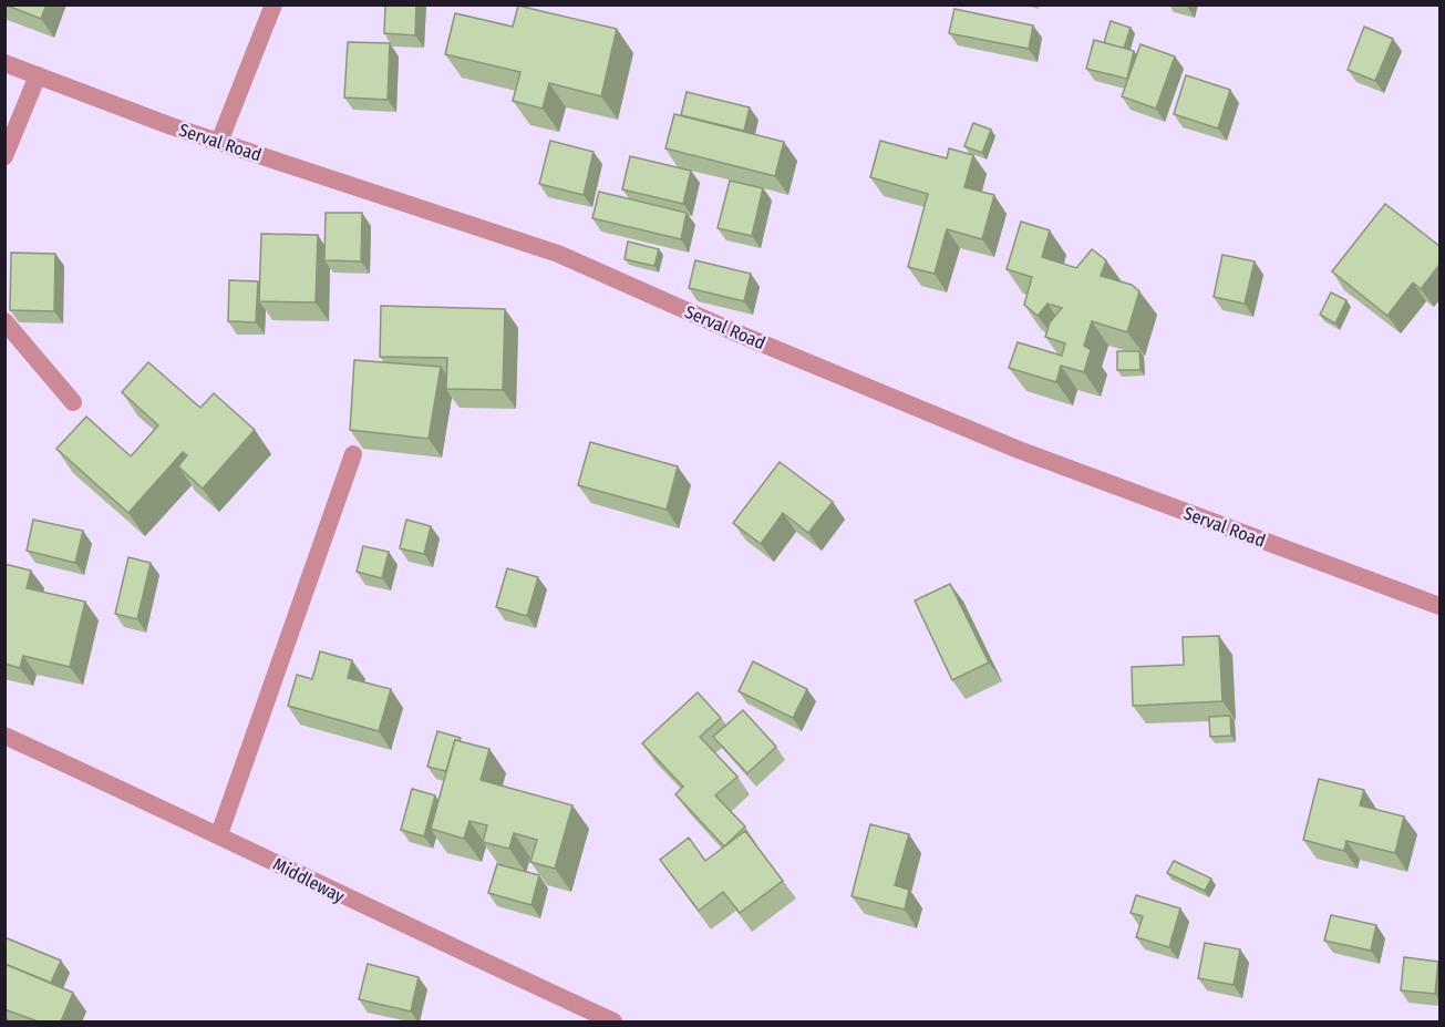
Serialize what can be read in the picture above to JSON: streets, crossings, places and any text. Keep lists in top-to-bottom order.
{
  "streets": {
    "street": ["Serval Road", "Middleway"]
  }
}
